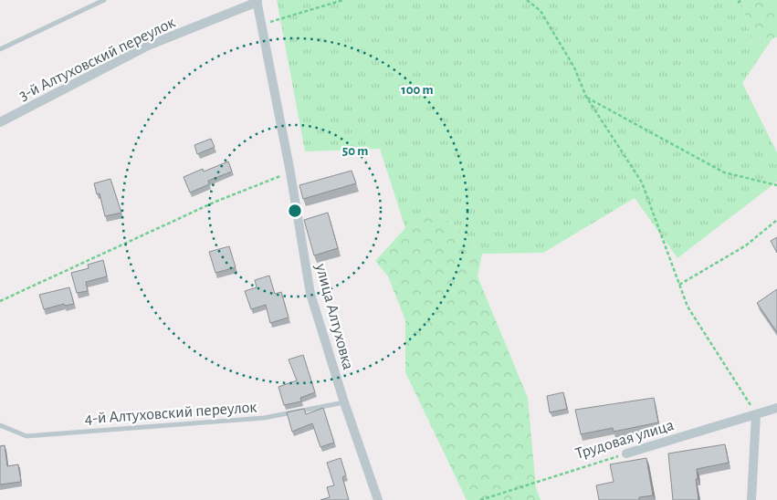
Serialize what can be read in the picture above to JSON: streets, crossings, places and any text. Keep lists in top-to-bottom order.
{
  "streets": {
    "street": ["3-й Алтуховский переулок", "улица Алтуховка", "Трудовая улица"],
    "lane": ["4-й Алтуховский переулок"]
  },
  "crossings": [
    ["3-й Алтуховский переулок", "улица Алтуховка"],
    ["улица Алтуховка", "4-й Алтуховский переулок"]
  ],
  "rings": ["100 m", "50 m"]
}
